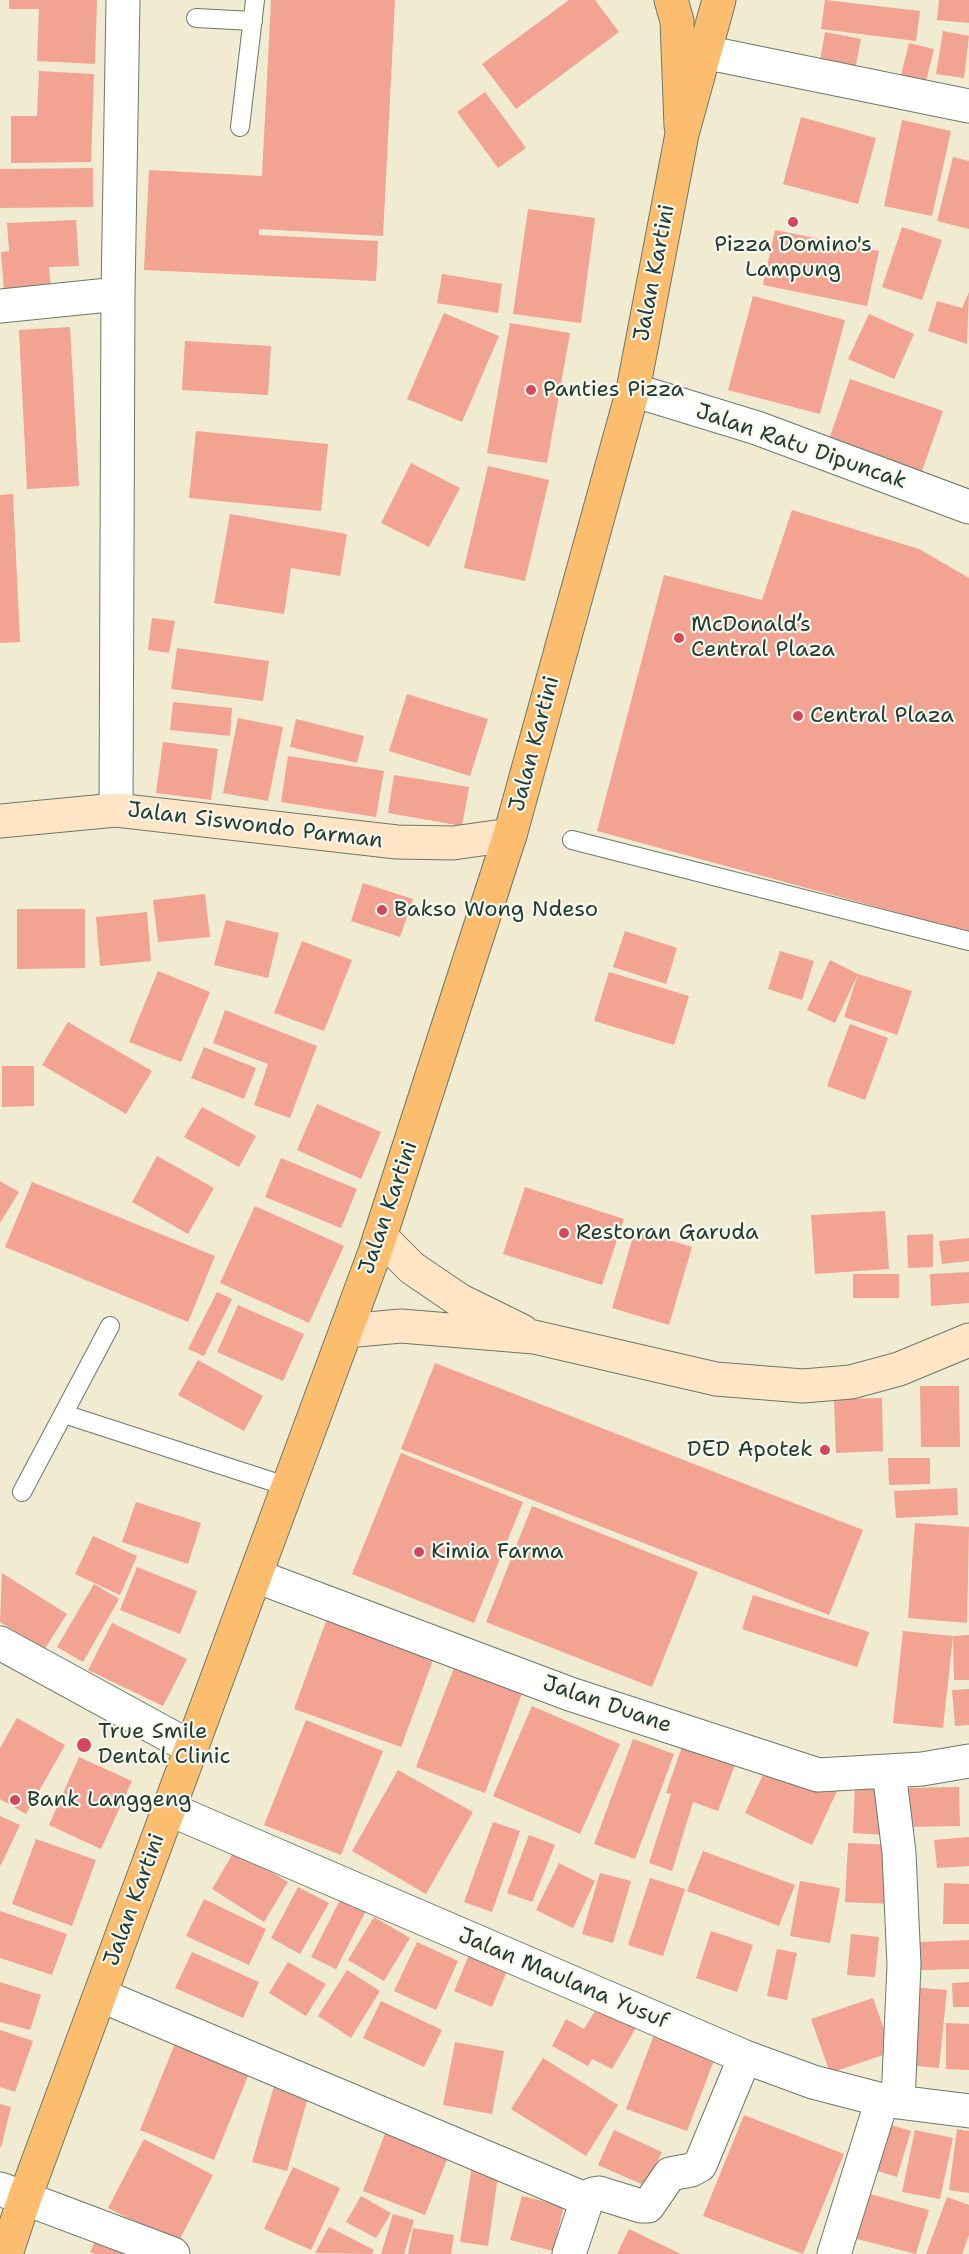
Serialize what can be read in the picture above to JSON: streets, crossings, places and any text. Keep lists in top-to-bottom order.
{
  "streets": {
    "main road": ["Jalan Kartini"],
    "street": [
      "Jalan Ratu Dipuncak",
      "Jalan Siswondo Parman",
      "Jalan Duane",
      "Jalan Maulana Yusuf"
    ]
  },
  "crossings": [
    ["Jalan Kartini", "Jalan Ratu Dipuncak"],
    ["Jalan Kartini", "Jalan Siswondo Parman"],
    ["Jalan Kartini", "Jalan Duane"],
    ["Jalan Kartini", "Jalan Maulana Yusuf"]
  ],
  "places": [
    "Pizza Domino's Lampung",
    "Panties Pizza",
    "McDonald’s Central Plaza",
    "Central Plaza",
    "Bakso Wong Ndeso",
    "Restoran Garuda",
    "DED Apotek",
    "Kimia Farma",
    "True Smile Dental Clinic",
    "Bank Langgeng"
  ]
}
